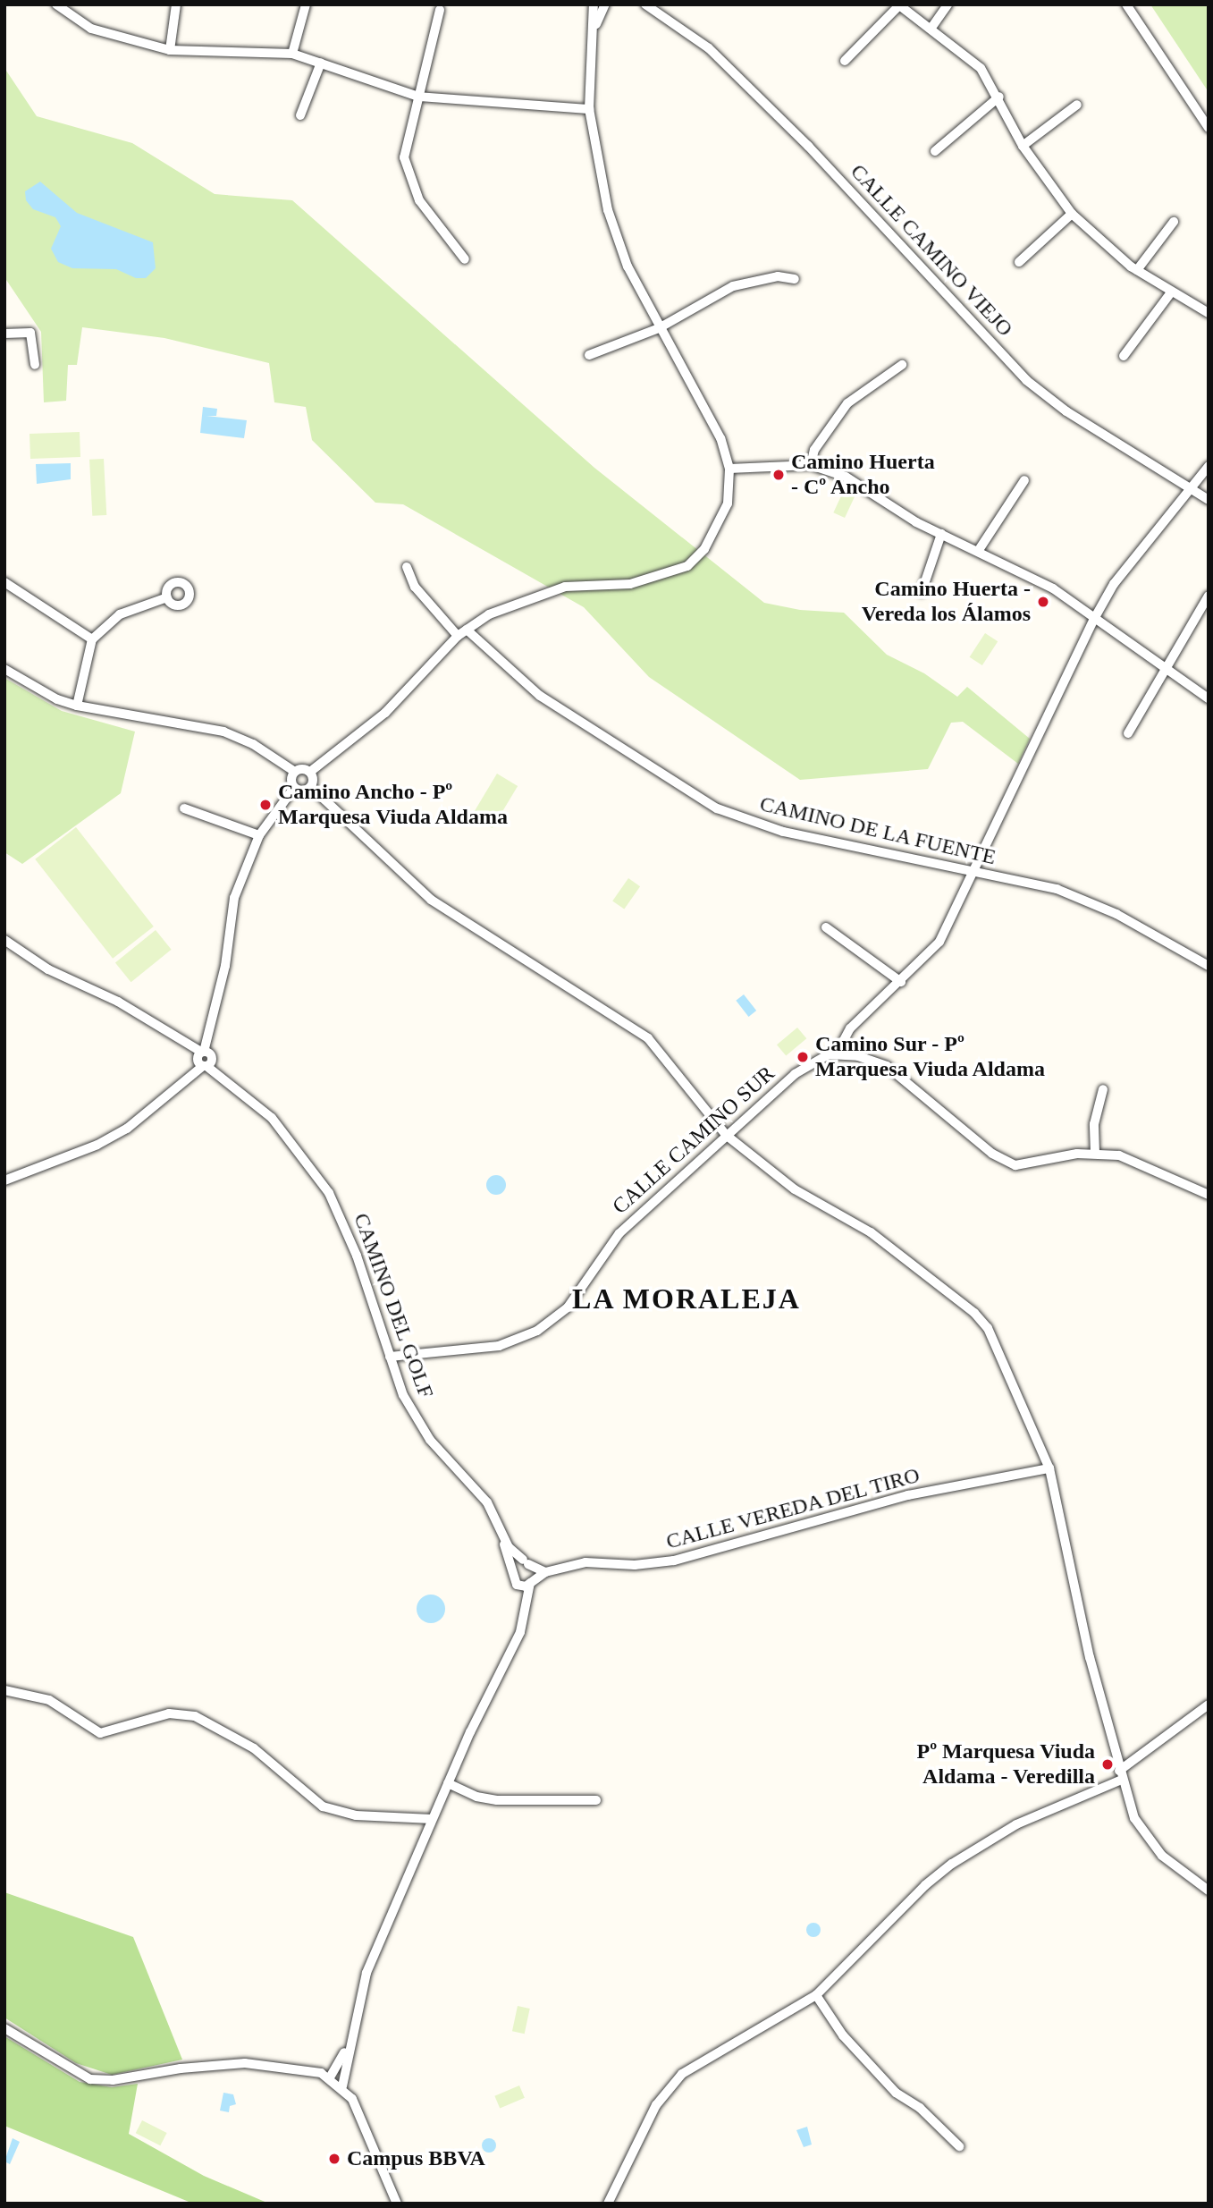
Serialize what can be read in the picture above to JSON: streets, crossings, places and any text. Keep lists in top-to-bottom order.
{
  "streets": {
    "street": [
      "CALLE CAMINO VIEJO",
      "CAMINO DE LA FUENTE",
      "CALLE CAMINO SUR",
      "CAMINO DEL GOLF",
      "CALLE VEREDA DEL TIRO"
    ]
  },
  "crossings": [
    ["CALLE CAMINO SUR", "CAMINO DEL GOLF"]
  ],
  "districts": ["LA MORALEJA"],
  "places": [
    "Camino Huerta - Cº Ancho",
    "Camino Huerta - Vereda los Álamos",
    "Camino Ancho - Pº Marquesa Viuda Aldama",
    "Camino Sur - Pº Marquesa Viuda Aldama",
    "Pº Marquesa Viuda Aldama - Veredilla",
    "Campus BBVA"
  ]
}
